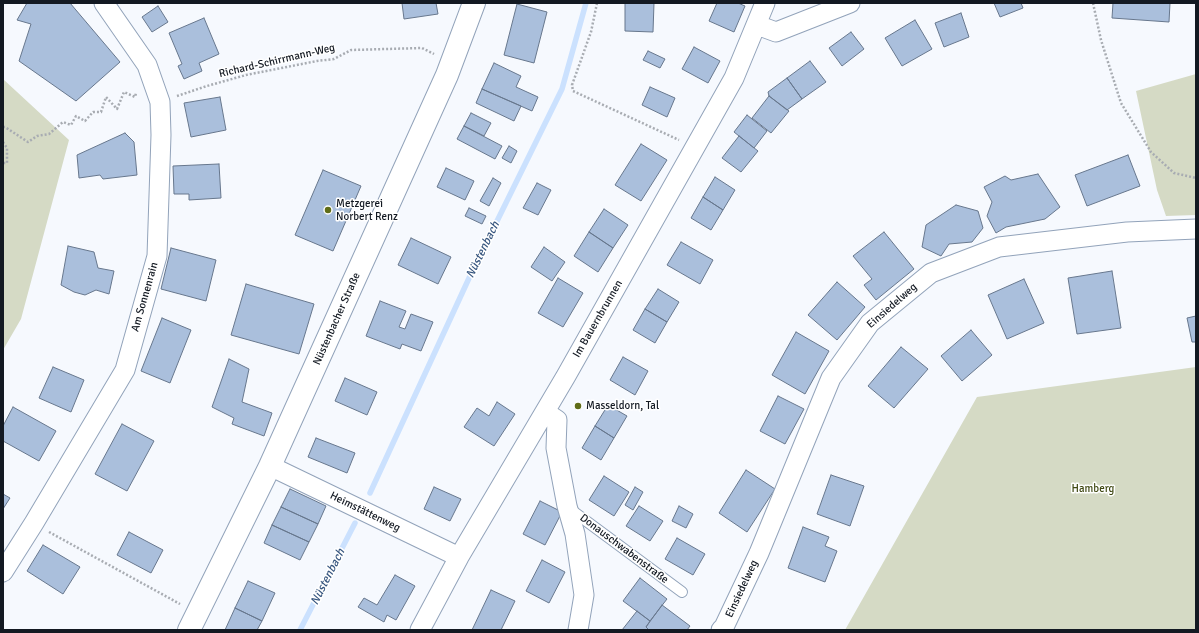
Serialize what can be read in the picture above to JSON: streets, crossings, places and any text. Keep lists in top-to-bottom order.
{
  "streets": {
    "main road": ["Nüstenbacher Straße"],
    "street": [
      "Am Sonnenrain",
      "Einsiedelweg",
      "Im Bauernbrunnen",
      "Heimstättenweg",
      "Donauschwabenstraße"
    ],
    "path": ["Richard-Schirrmann-Weg"]
  },
  "crossings": [
    ["Richard-Schirrmann-Weg", "Am Sonnenrain"],
    ["Nüstenbacher Straße", "Heimstättenweg"],
    ["Im Bauernbrunnen", "Heimstättenweg"],
    ["Im Bauernbrunnen", "Donauschwabenstraße"]
  ],
  "water": ["Nüstenbach"],
  "parks": ["Hamberg"],
  "places": ["Metzgerei Norbert Renz", "Masseldorn, Tal"]
}
